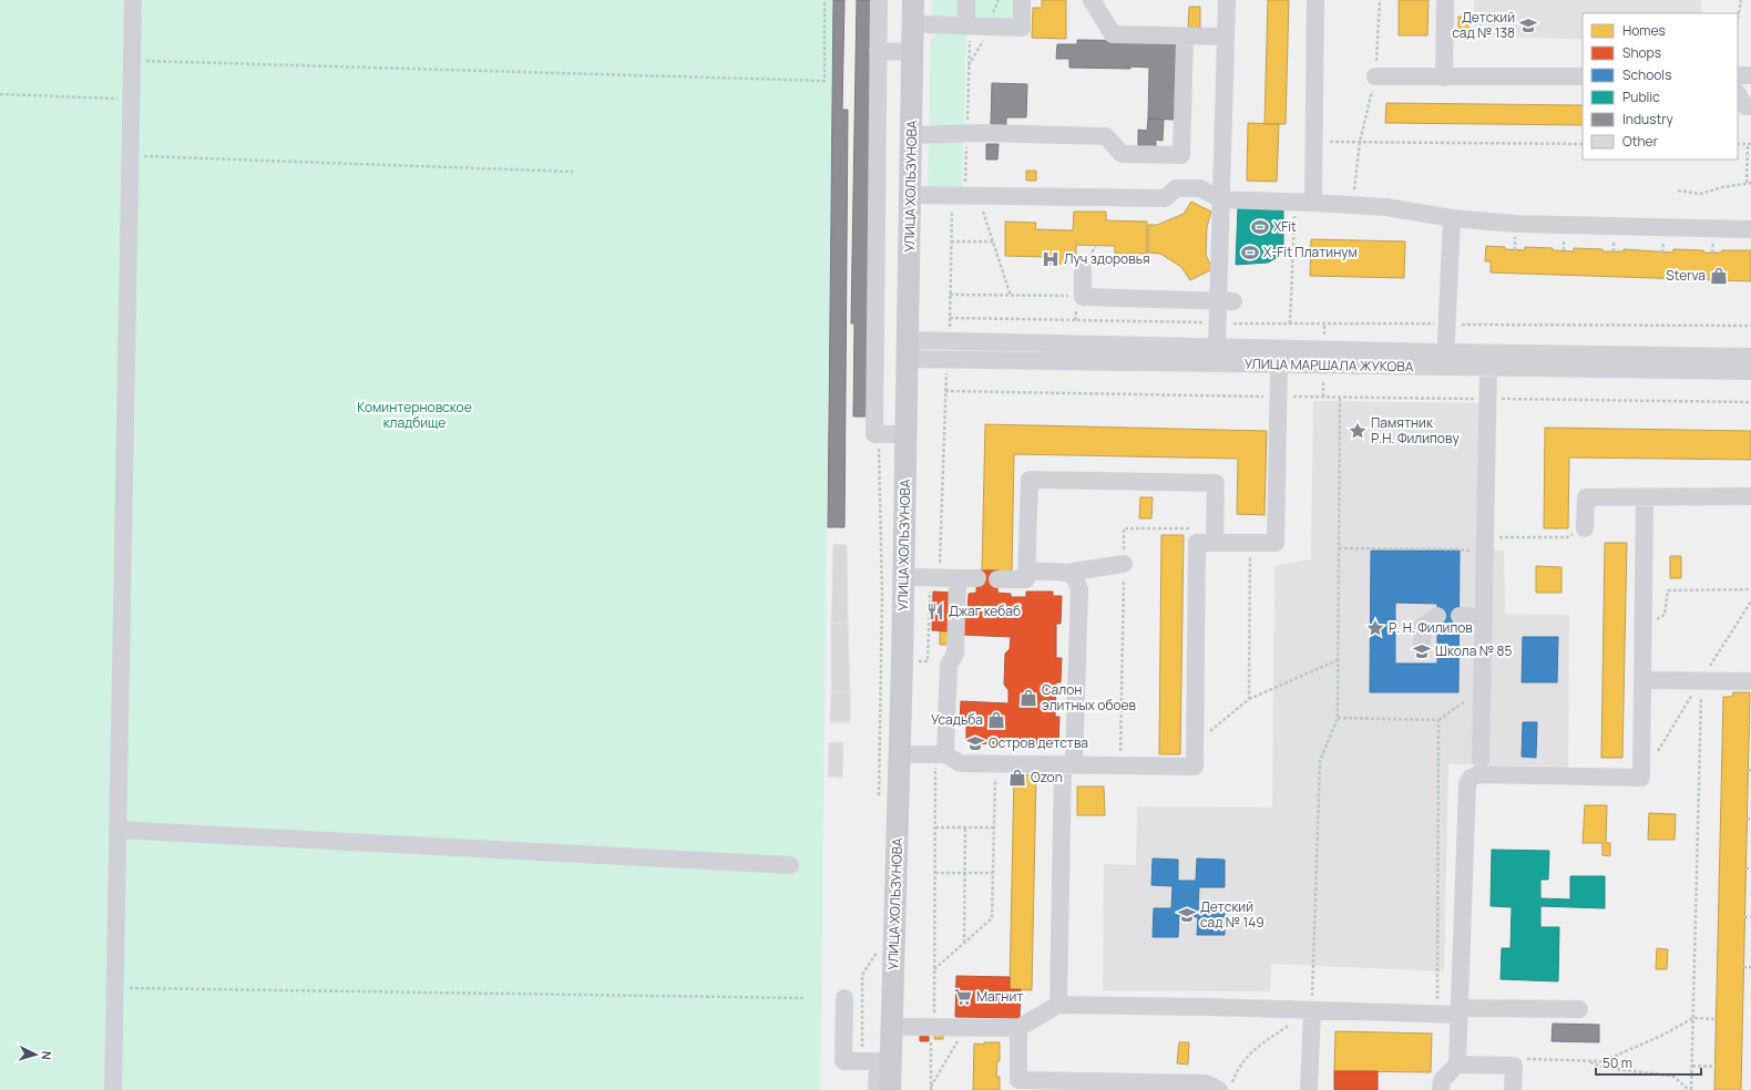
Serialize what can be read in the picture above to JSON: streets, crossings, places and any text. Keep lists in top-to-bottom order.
{
  "streets": {
    "main road": ["УЛИЦА ХОЛЬЗУНОВА"],
    "street": ["УЛИЦА МАРШАЛА ЖУКОВА"]
  },
  "crossings": [
    ["УЛИЦА ХОЛЬЗУНОВА", "УЛИЦА МАРШАЛА ЖУКОВА"]
  ],
  "parks": ["Коминтерновское кладбище"],
  "places": {
    "school or university": [
      "Детский сад № 138",
      "Школа № 85",
      "Остров детства",
      "Детский сад № 149"
    ],
    "sports": ["XFit", "X-Fit Платинум"],
    "hospital": ["Луч здоровья"],
    "shop": [
      "Sterva",
      "Салон элитных обоев",
      "Усадьба",
      "Ozon"
    ],
    "place": ["Памятник Р.Н. Филипову", "Р. Н. Филипов"],
    "restaurant": ["Джаг кебаб"],
    "supermarket": ["Магнит"]
  },
  "legend": [
    "Homes",
    "Shops",
    "Schools",
    "Public",
    "Industry",
    "Other"
  ],
  "scale_bar": "50 m",
  "north": "right"
}
